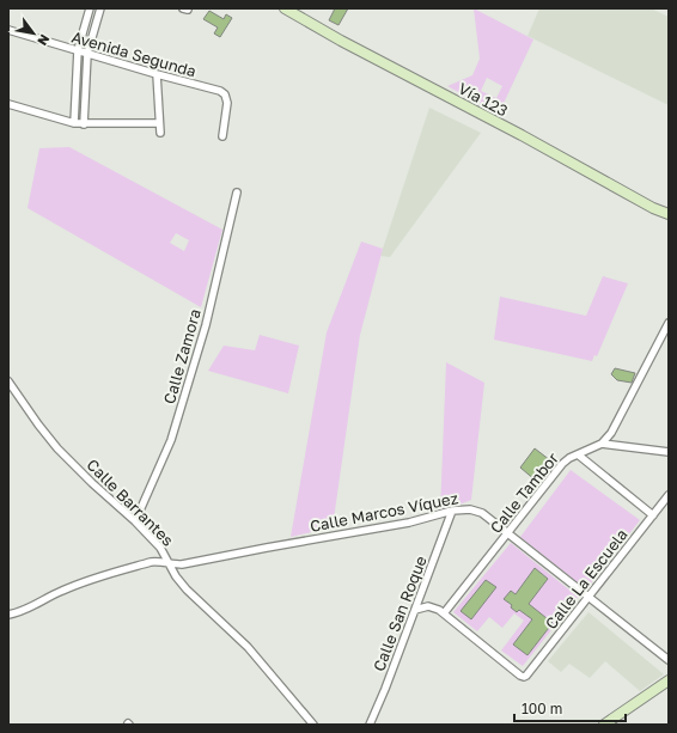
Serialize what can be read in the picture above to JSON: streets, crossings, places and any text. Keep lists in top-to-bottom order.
{
  "streets": {
    "main road": ["Vía 123"],
    "street": [
      "Avenida Segunda",
      "Calle Zamora",
      "Calle Tambor",
      "Calle Barrantes",
      "Calle Marcos Víquez",
      "Calle La Escuela",
      "Calle San Roque"
    ]
  },
  "crossings": [
    ["Calle Zamora", "Calle Barrantes"],
    ["Calle Tambor", "Calle Marcos Víquez"],
    ["Calle Tambor", "Calle La Escuela"],
    ["Calle Barrantes", "Calle Marcos Víquez"],
    ["Calle Marcos Víquez", "Calle La Escuela"],
    ["Calle Marcos Víquez", "Calle San Roque"]
  ],
  "scale_bar": "100 m",
  "north": "bottom right"
}
